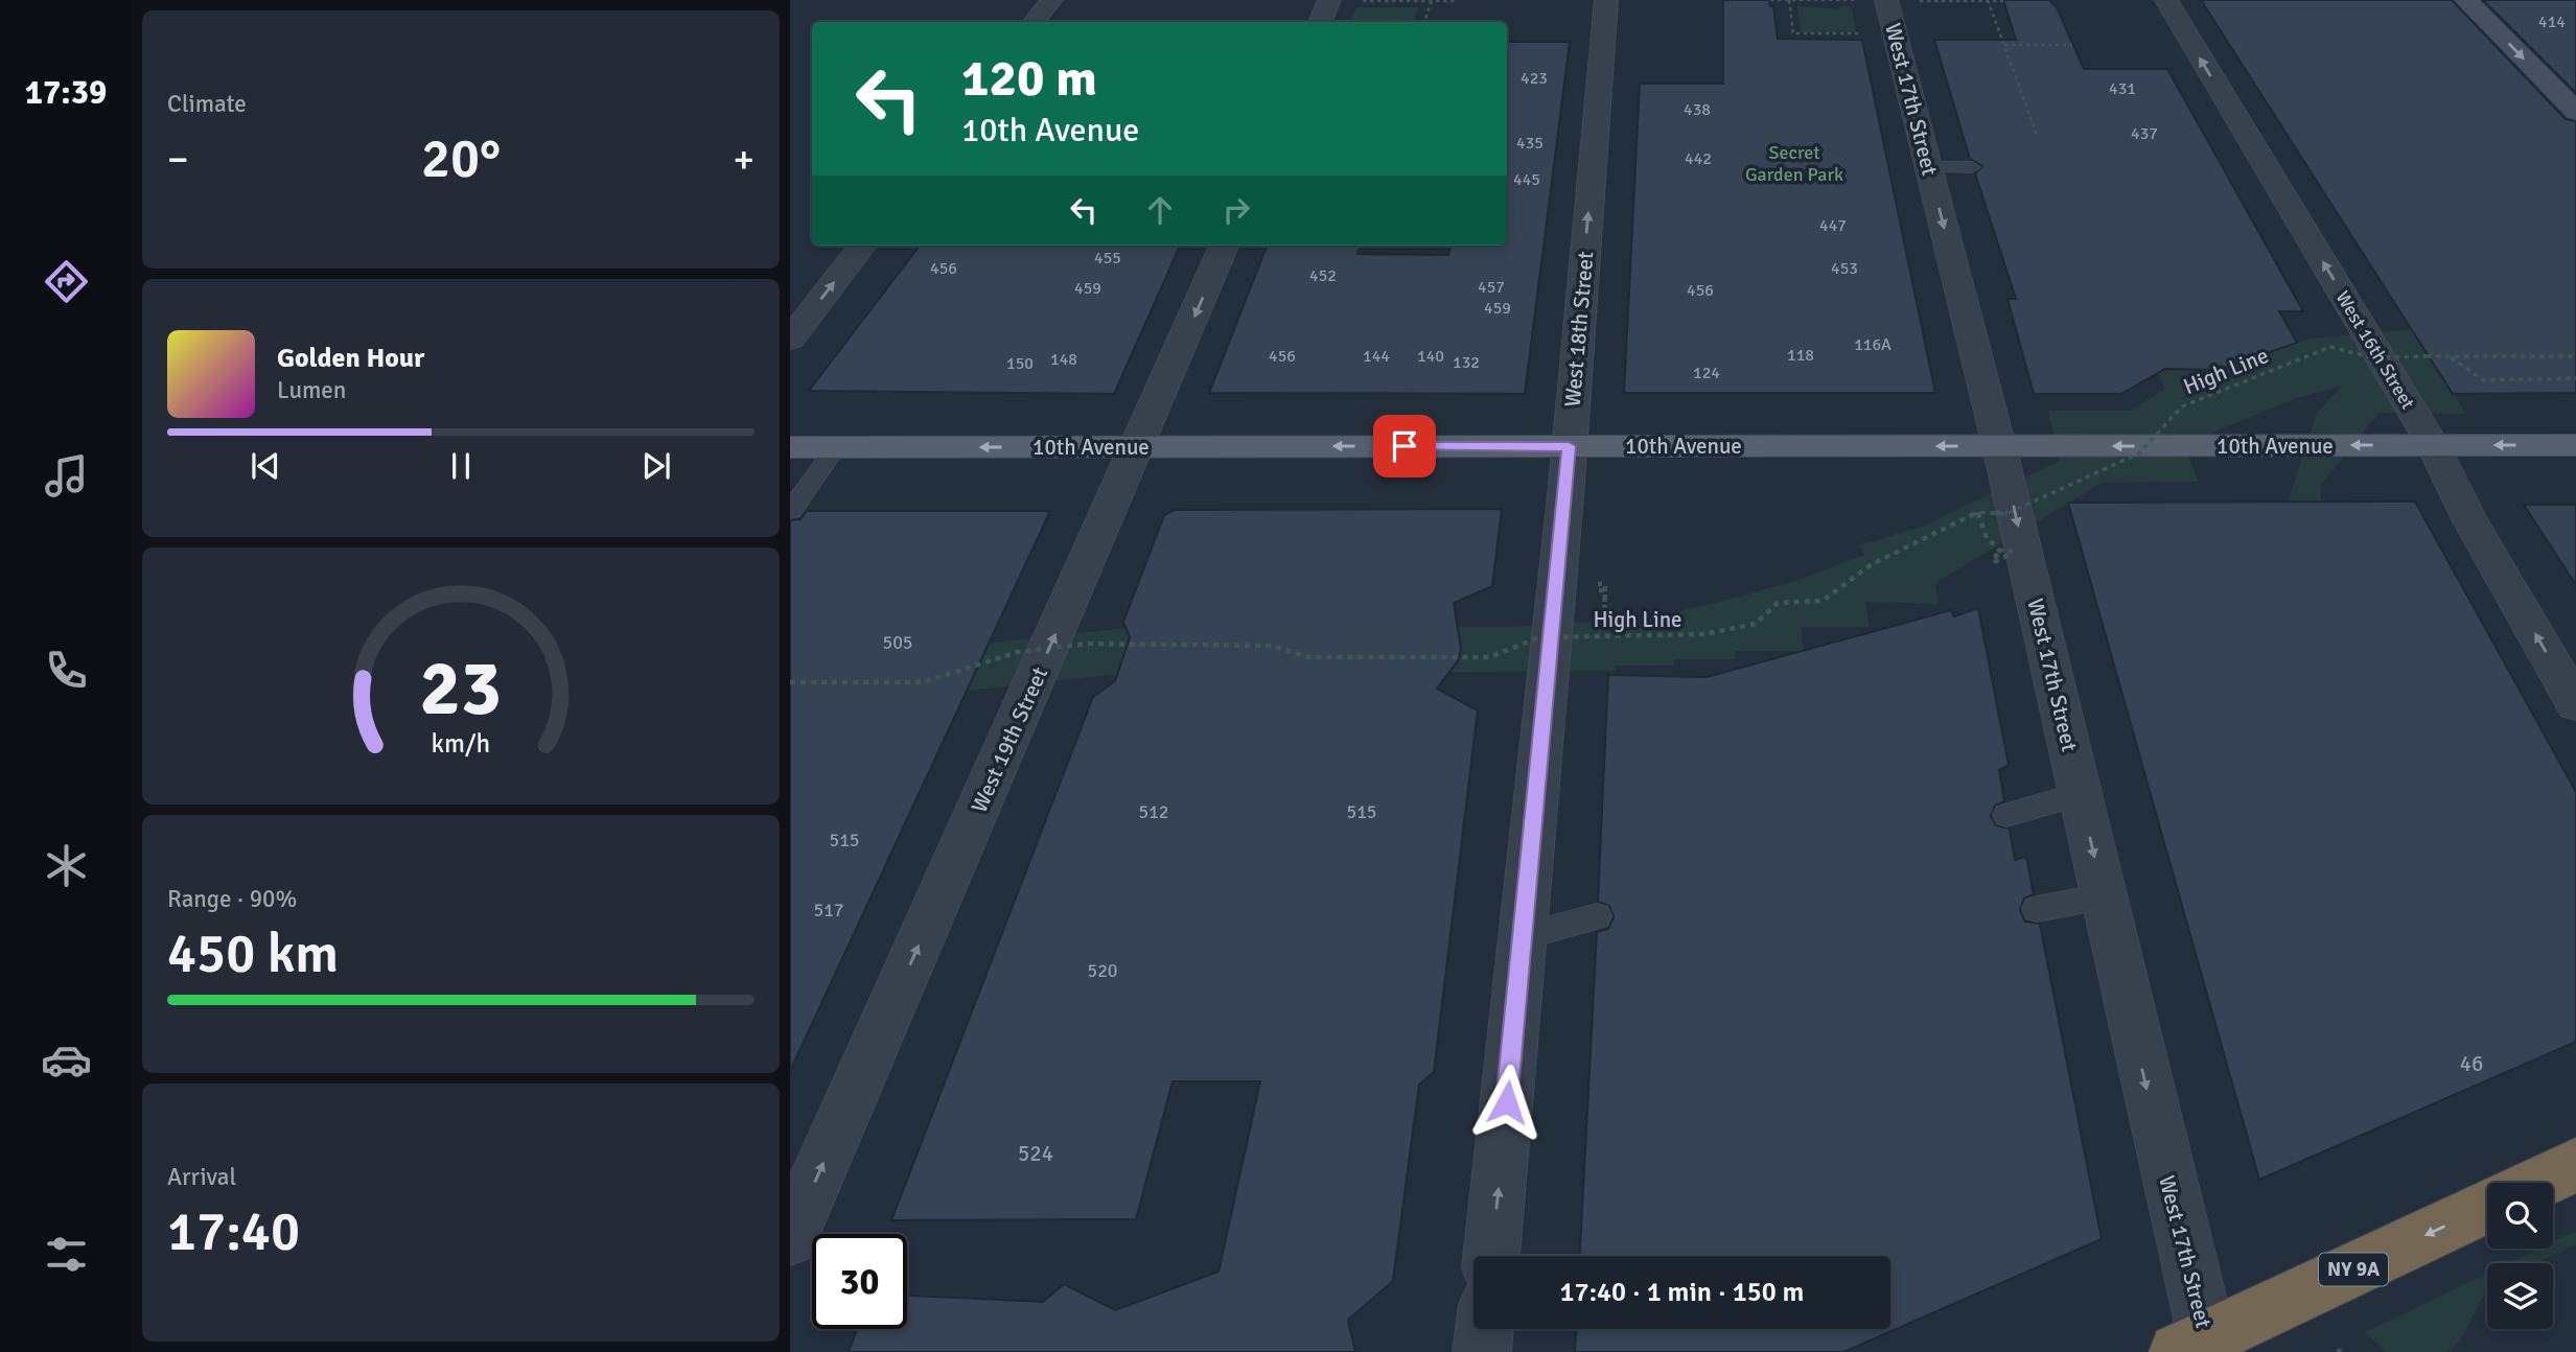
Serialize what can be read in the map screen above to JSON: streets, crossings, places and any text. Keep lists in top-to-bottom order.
{
  "streets": {
    "highway": ["NY 9A"],
    "main road": ["10th Avenue"],
    "street": [
      "West 17th Street",
      "West 18th Street",
      "West 16th Street",
      "West 19th Street"
    ],
    "path": ["High Line"]
  },
  "crossings": [
    ["West 17th Street", "10th Avenue"],
    ["West 17th Street", "NY 9A"],
    ["West 18th Street", "10th Avenue"],
    ["West 16th Street", "10th Avenue"],
    ["10th Avenue", "West 19th Street"]
  ],
  "one_way": [
    "West 17th Street",
    "West 18th Street",
    "West 16th Street",
    "10th Avenue"
  ],
  "parks": ["Secret Garden Park"],
  "house_numbers": [
    "414",
    "423",
    "431",
    "438",
    "437",
    "435",
    "442",
    "445",
    "447",
    "455",
    "456",
    "453",
    "452",
    "457",
    "459",
    "456",
    "459",
    "116A",
    "118",
    "456",
    "144",
    "140",
    "148",
    "132",
    "150",
    "124",
    "505",
    "512",
    "515",
    "515",
    "517",
    "520",
    "46",
    "524"
  ],
  "page": {
    "tabs": "17:39",
    "tile": [
      "Climate",
      ["Range · 90%", "450 km"],
      ["Arrival", "17:40"]
    ],
    "turn": ["120 m", "10th Avenue"],
    "heat": ["−", "20°", "+"],
    "song": ["Golden Hour", "Lumen"],
    "limit": "30",
    "trip": "17:40 · 1 min · 150 m",
    "gauge": ["23", "km/h"]
  }
}
